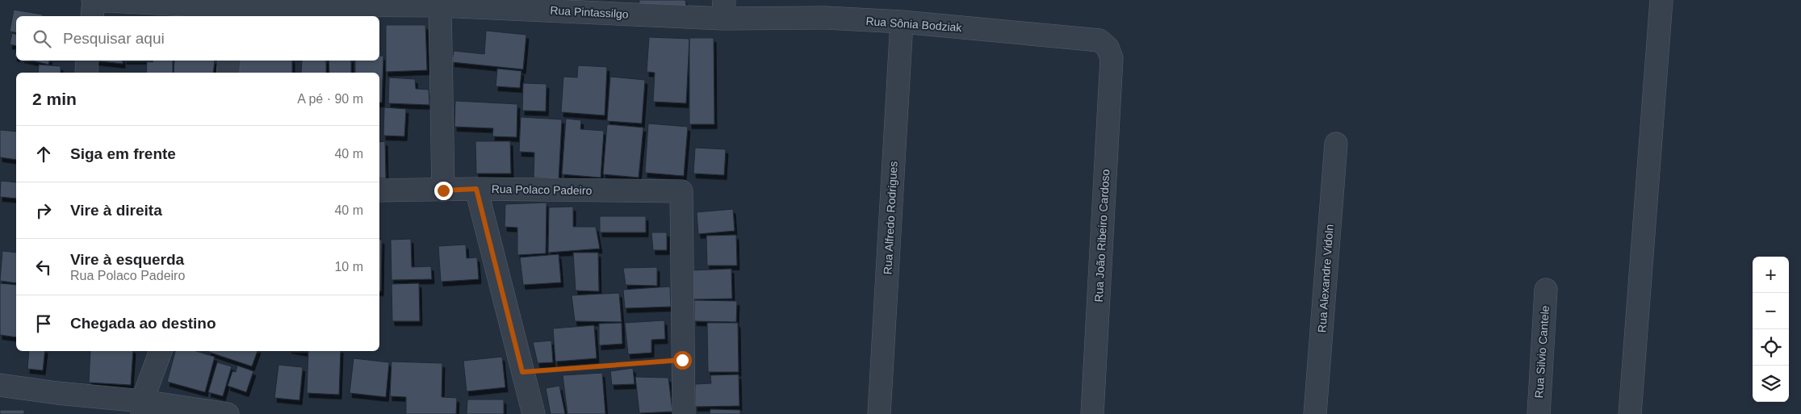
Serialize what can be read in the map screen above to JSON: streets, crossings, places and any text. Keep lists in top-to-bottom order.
{
  "streets": {
    "street": [
      "Rua Pintassilgo",
      "Rua Sônia Bodziak",
      "Rua Polaco Padeiro",
      "Rua Alfredo Rodrigues",
      "Rua João Ribeiro Cardoso",
      "Rua Alexandre Vidoln",
      "Rua Silvio Cantele"
    ]
  },
  "crossings": [
    ["Rua Pintassilgo", "Rua Sônia Bodziak"],
    ["Rua Sônia Bodziak", "Rua Alfredo Rodrigues"],
    ["Rua Sônia Bodziak", "Rua João Ribeiro Cardoso"]
  ],
  "page": {
    "search": "Pesquisar aqui",
    "heading": ["2 min", "A pé · 90 m"],
    "list": [
      ["Siga em frente", "40 m"],
      ["Vire à direita", "40 m"],
      ["Vire à esquerda", "Rua Polaco Padeiro", "10 m"],
      "Chegada ao destino"
    ],
    "map_buttons": ["+", "−"]
  }
}
